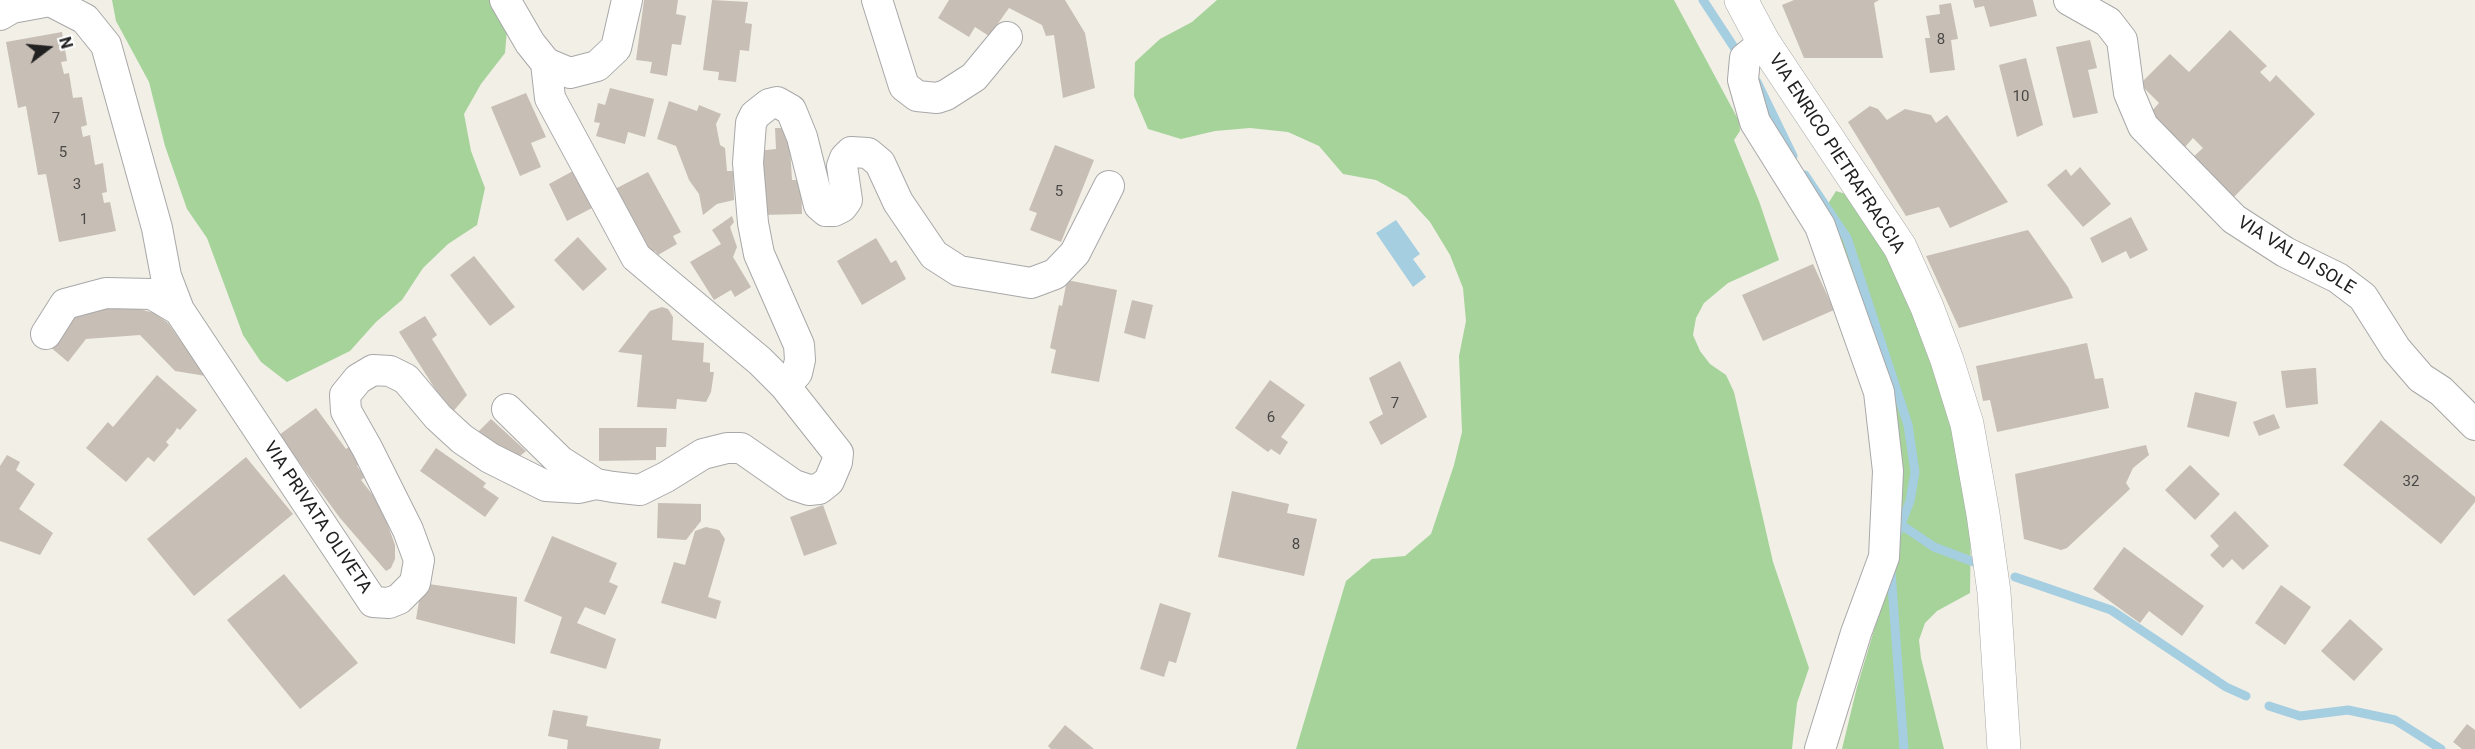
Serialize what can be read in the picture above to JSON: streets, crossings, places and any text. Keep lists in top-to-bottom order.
{
  "streets": {
    "street": ["VIA ENRICO PIETRAFRACCIA", "VIA VAL DI SOLE", "VIA PRIVATA OLIVETA"]
  },
  "house_numbers": [
    "8",
    "10",
    "7",
    "5",
    "3",
    "5",
    "1",
    "7",
    "6",
    "32",
    "8"
  ],
  "north": "right"
}
